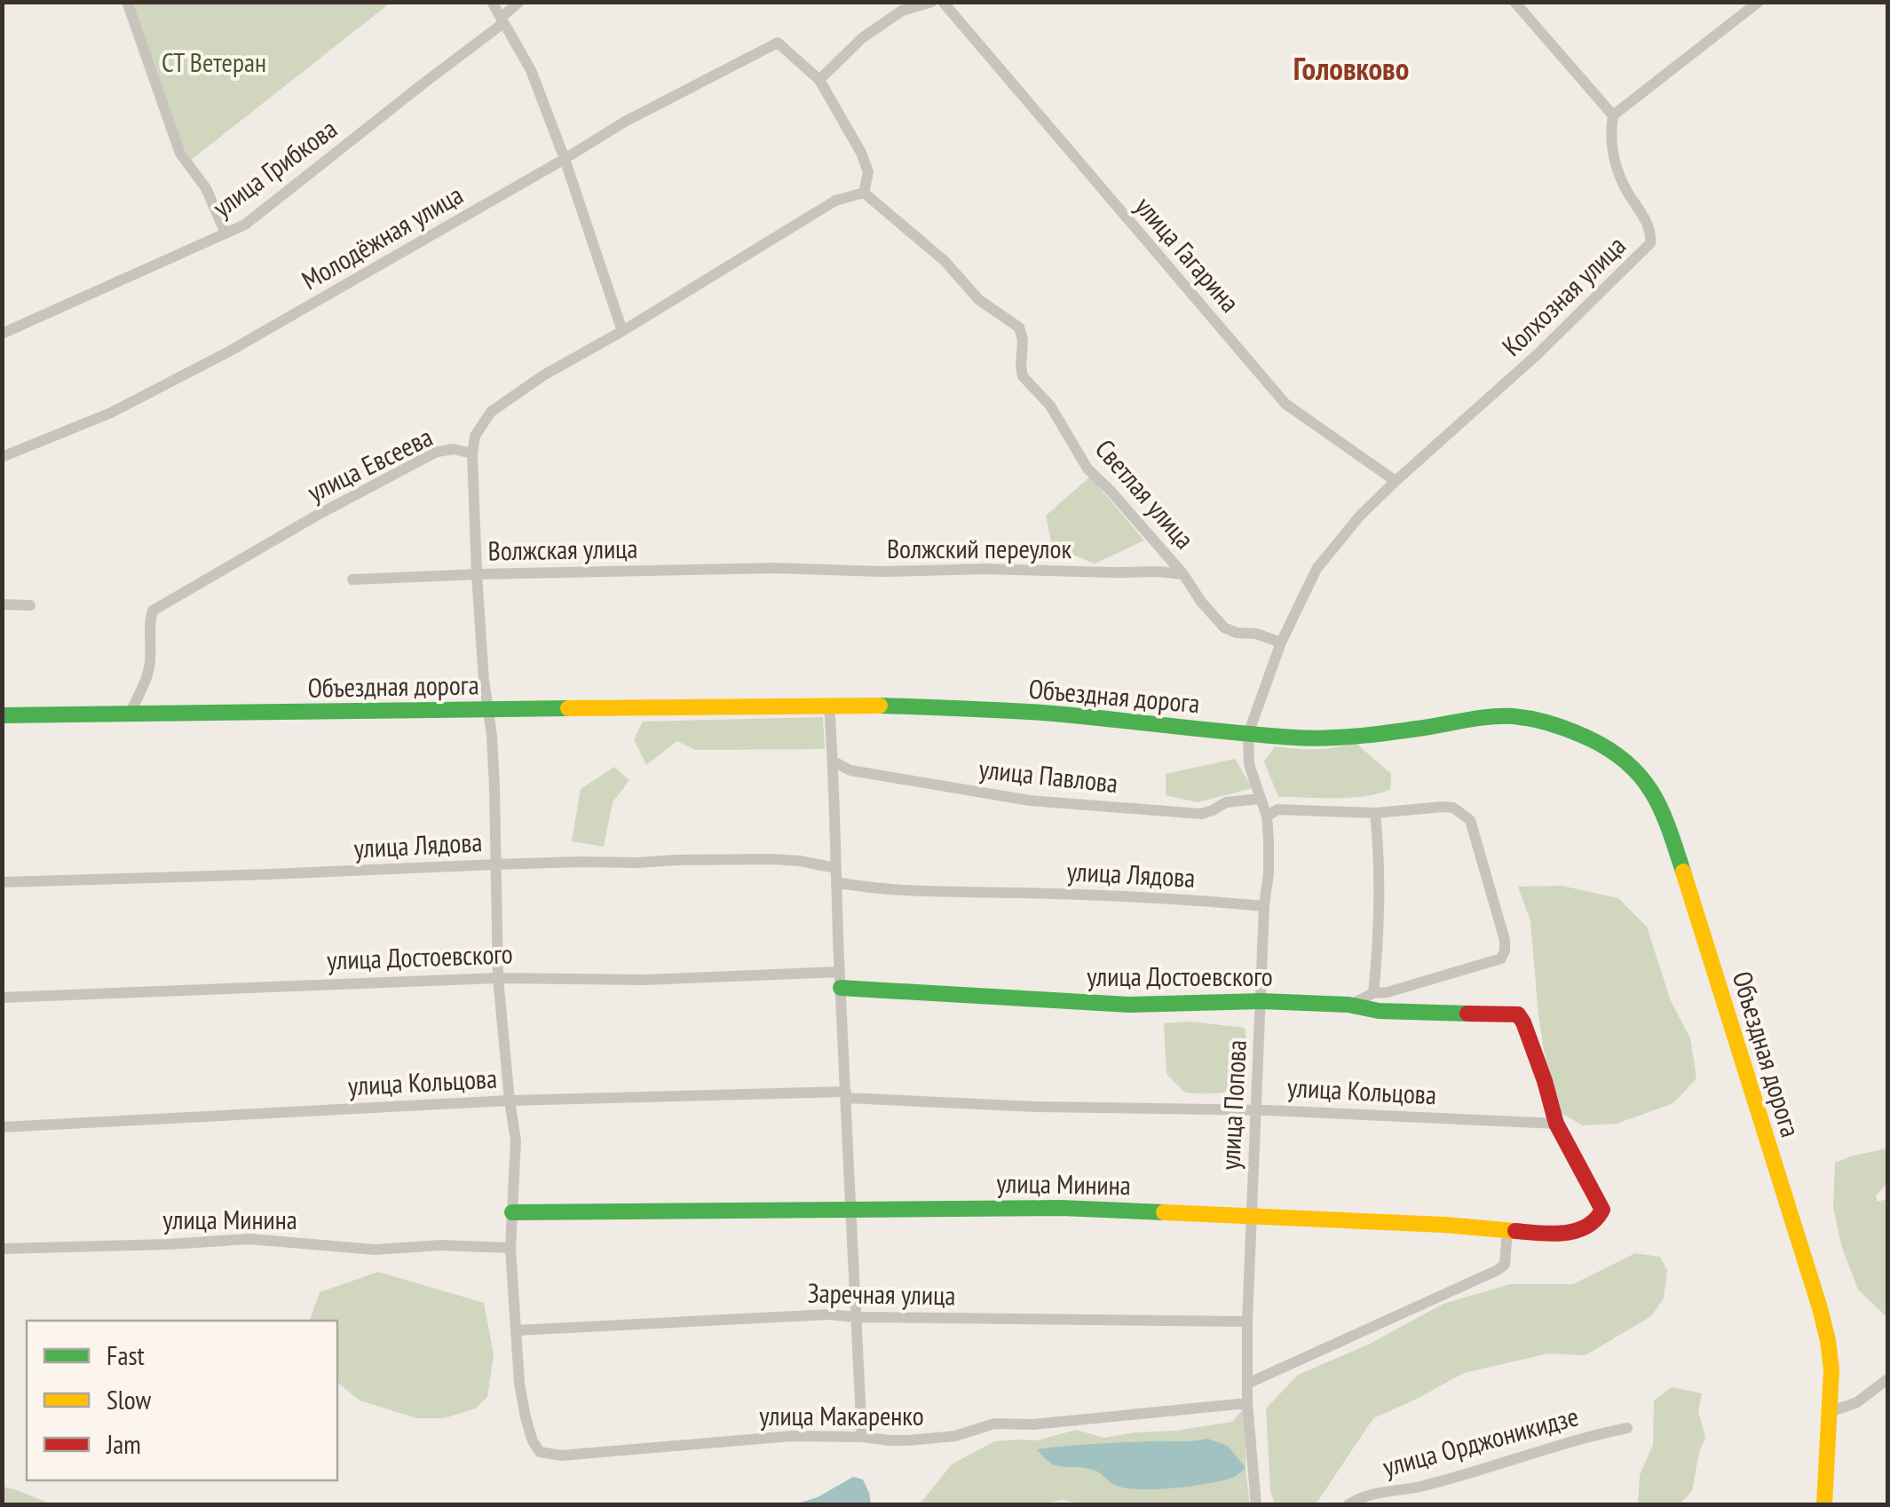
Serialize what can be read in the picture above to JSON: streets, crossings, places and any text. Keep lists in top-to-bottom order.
{
  "streets": {
    "main road": ["Объездная дорога", "улица Достоевского", "улица Минина"],
    "street": [
      "улица Грибкова",
      "Молодёжная улица",
      "улица Гагарина",
      "Колхозная улица",
      "улица Евсеева",
      "Светлая улица",
      "Волжский переулок",
      "Волжская улица",
      "улица Павлова",
      "улица Лядова",
      "улица Кольцова",
      "улица Попова",
      "Заречная улица",
      "улица Макаренко",
      "улица Орджоникидзе"
    ]
  },
  "crossings": [
    ["улица Гагарина", "Колхозная улица"],
    ["Колхозная улица", "Светлая улица"],
    ["Колхозная улица", "Объездная дорога"],
    ["Колхозная улица", "улица Попова"],
    ["улица Евсеева", "Светлая улица"],
    ["улица Евсеева", "Объездная дорога"],
    ["Светлая улица", "Волжский переулок"],
    ["Волжский переулок", "Волжская улица"],
    ["Объездная дорога", "улица Попова"],
    ["улица Павлова", "улица Попова"],
    ["улица Лядова", "улица Попова"],
    ["улица Достоевского", "улица Кольцова"],
    ["улица Достоевского", "улица Попова"],
    ["улица Достоевского", "улица Минина"],
    ["улица Кольцова", "улица Попова"],
    ["улица Кольцова", "улица Минина"],
    ["улица Попова", "улица Минина"],
    ["улица Попова", "Заречная улица"],
    ["улица Попова", "улица Макаренко"],
    ["Заречная улица", "улица Макаренко"]
  ],
  "districts": ["Головково"],
  "parks": ["СТ Ветеран"],
  "legend": ["Fast", "Slow", "Jam"]
}
